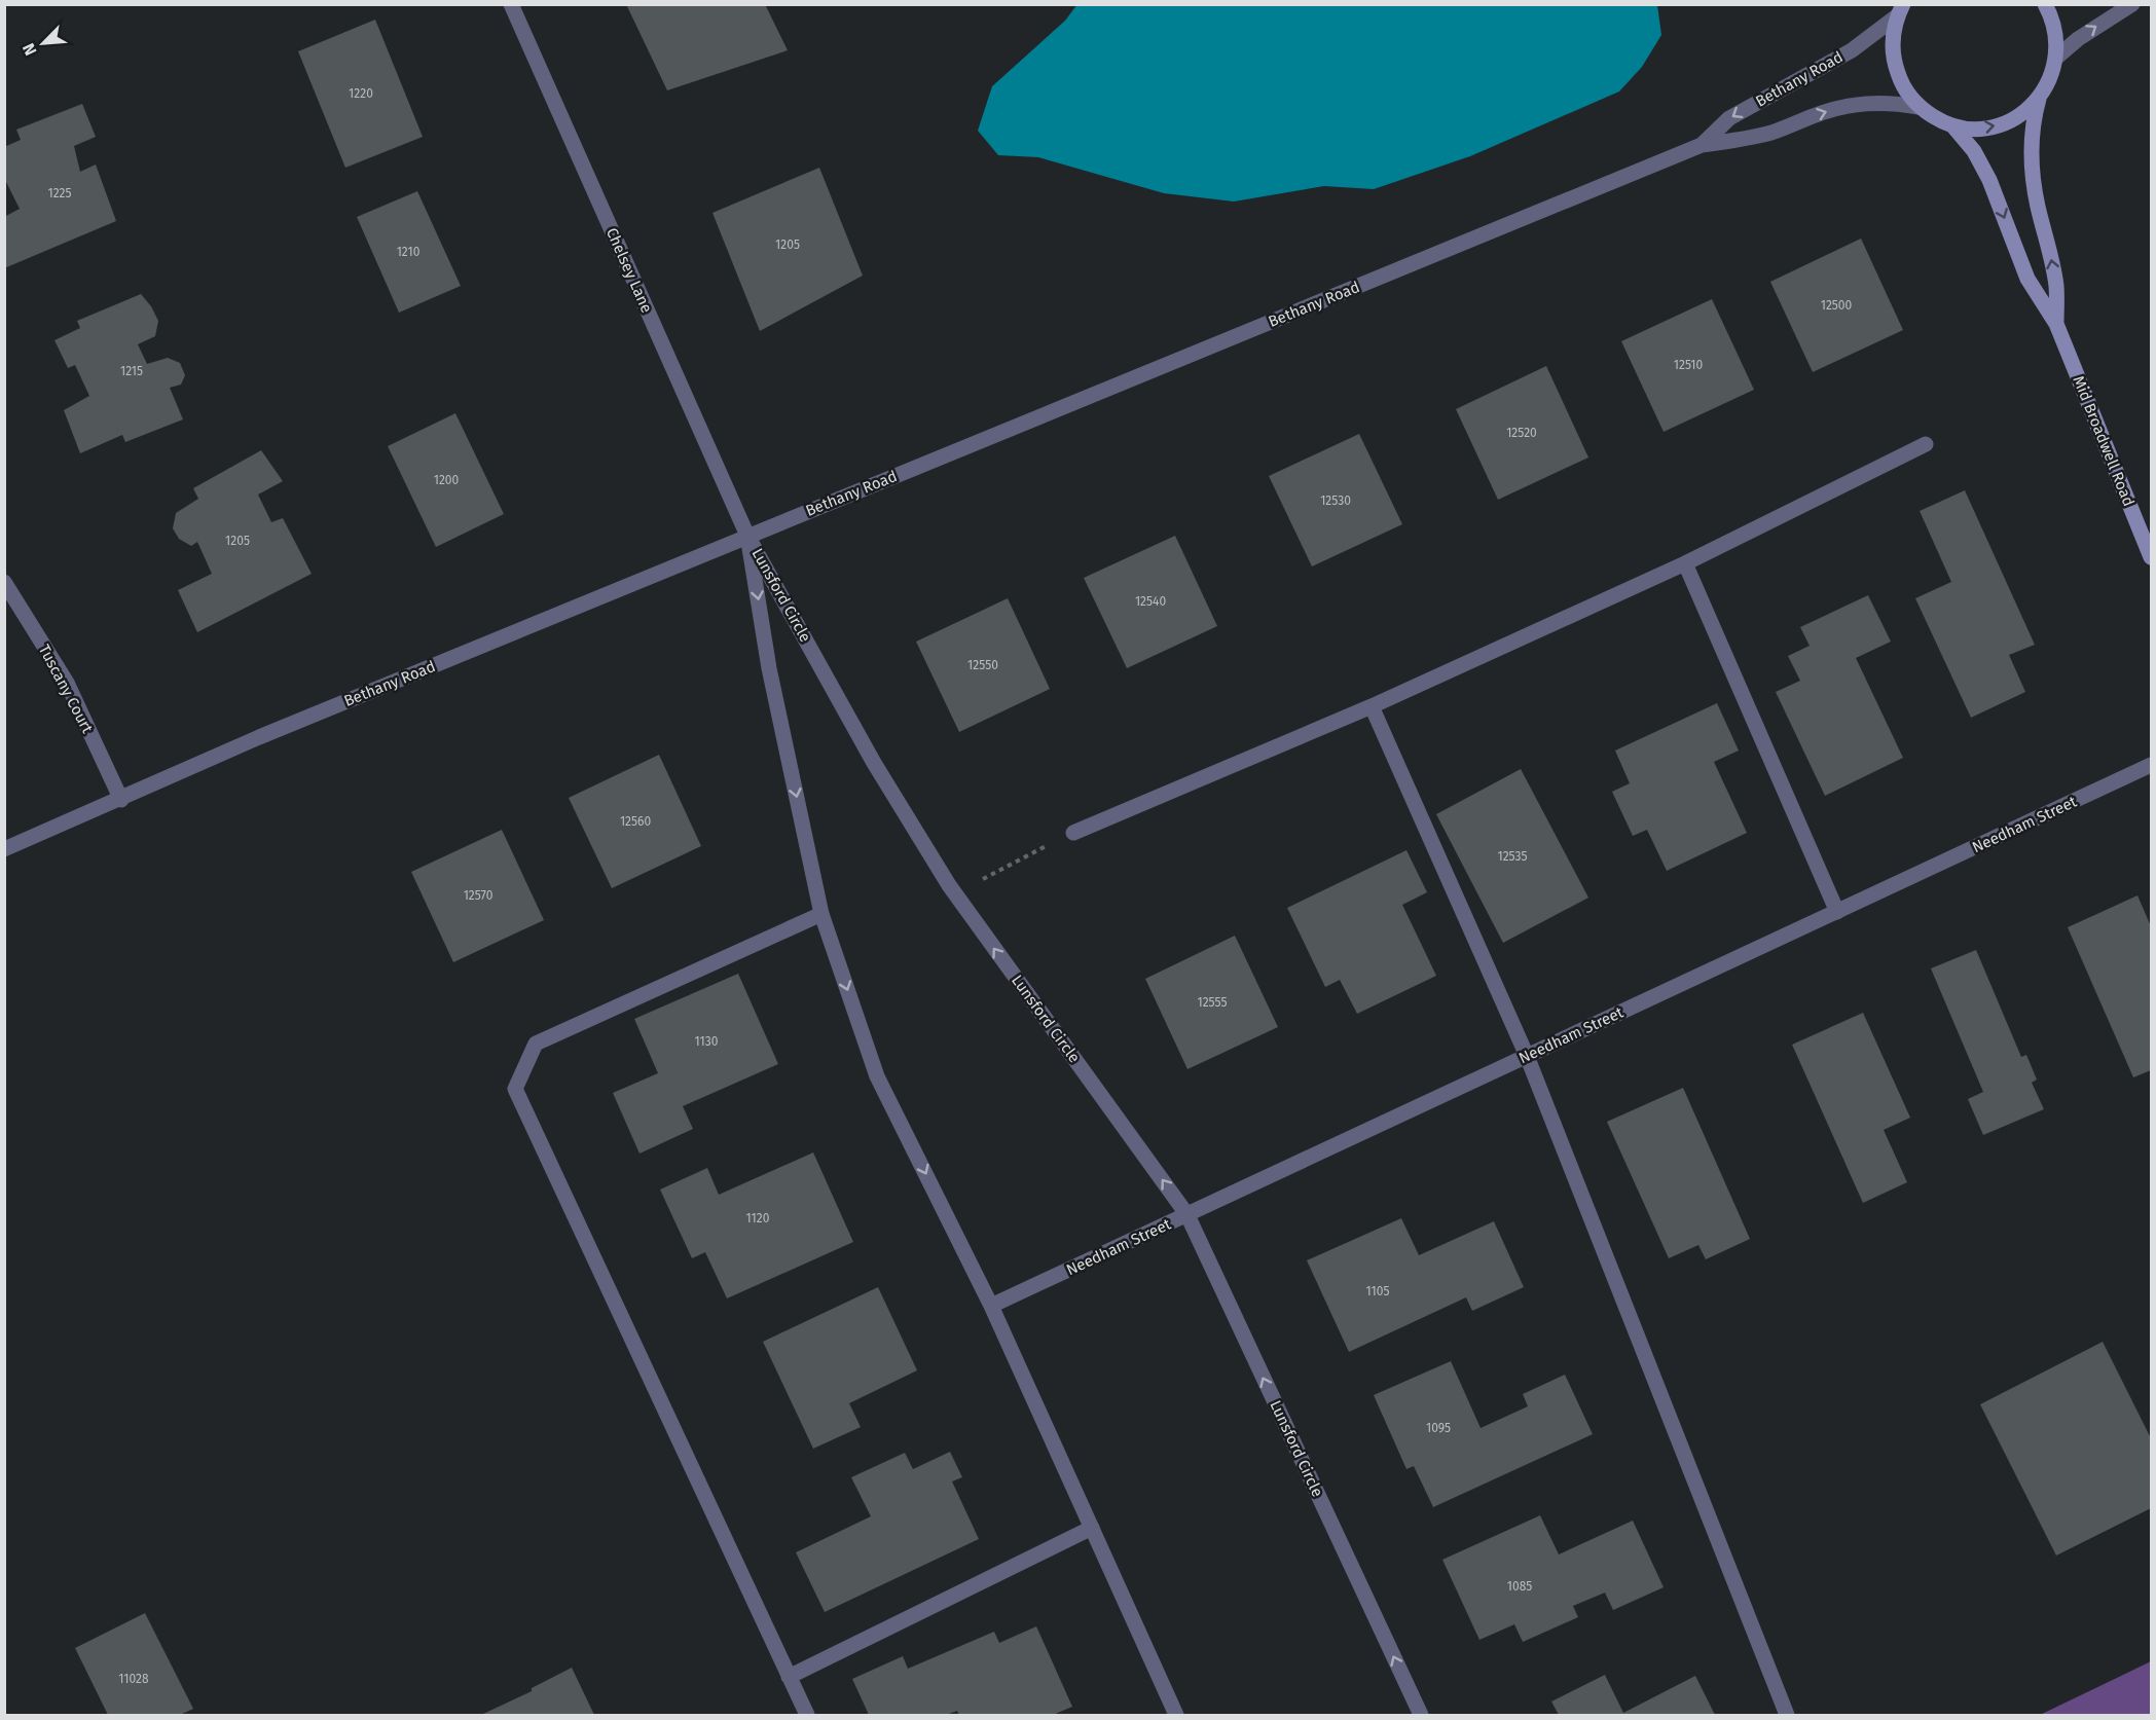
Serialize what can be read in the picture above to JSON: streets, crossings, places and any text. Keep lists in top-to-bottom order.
{
  "streets": {
    "street": [
      "Bethany Road",
      "Chelsey Lane",
      "Mid Broadwell Road",
      "Lunsford Circle",
      "Tuscany Court",
      "Needham Street"
    ]
  },
  "crossings": [
    ["Bethany Road", "Chelsey Lane"],
    ["Bethany Road", "Lunsford Circle"],
    ["Bethany Road", "Tuscany Court"],
    ["Chelsey Lane", "Lunsford Circle"],
    ["Lunsford Circle", "Needham Street"]
  ],
  "house_numbers": [
    "1220",
    "1225",
    "1205",
    "1210",
    "12500",
    "12510",
    "1215",
    "12520",
    "1200",
    "12530",
    "1205",
    "12540",
    "12550",
    "12560",
    "12535",
    "12570",
    "12555",
    "1130",
    "1120",
    "1105",
    "1095",
    "1085",
    "11028"
  ],
  "north": "bottom left"
}
